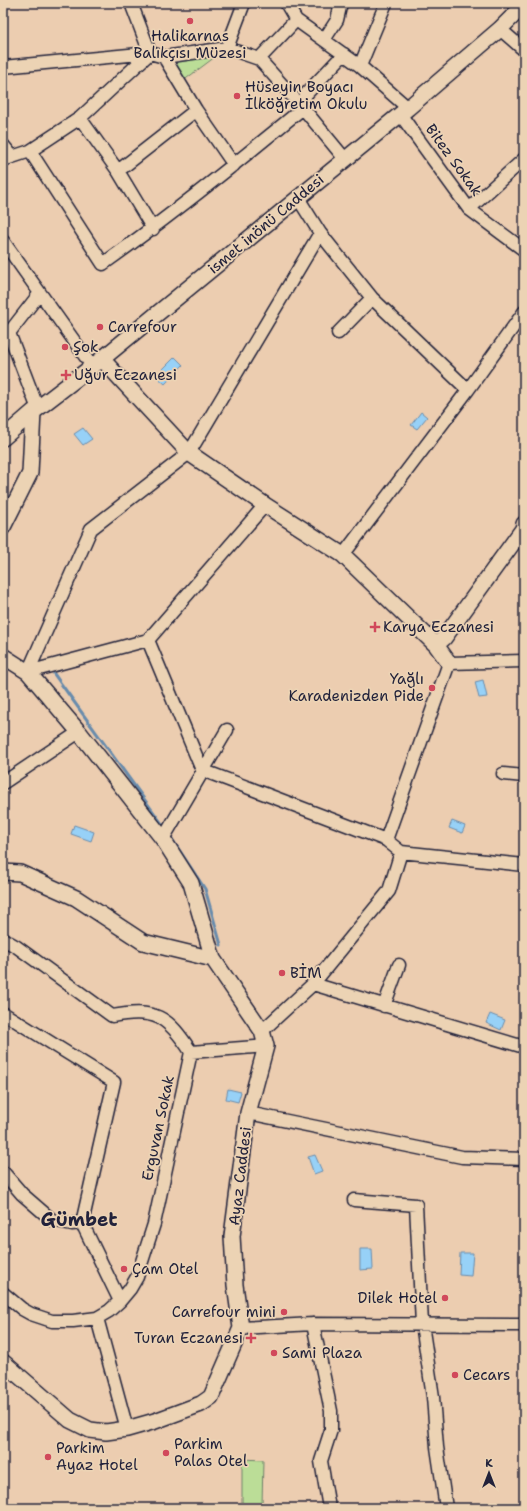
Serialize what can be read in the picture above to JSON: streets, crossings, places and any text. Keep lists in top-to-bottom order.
{
  "streets": {
    "street": [
      "Bitez Sokak",
      "ismet inönü Caddesi",
      "Erguvan Sokak",
      "Ayaz Caddesi"
    ]
  },
  "crossings": [
    ["Bitez Sokak", "ismet inönü Caddesi"]
  ],
  "districts": ["Gümbet"],
  "places": {
    "other": [
      "Halikarnas Balıkçısı Müzesi",
      "Hüseyin Boyacı İlköğretim Okulu",
      "Carrefour",
      "Şok",
      "Yağlı Karadenizden Pide",
      "BİM",
      "Çam Otel",
      "Dilek Hotel",
      "Carrefour mini",
      "Sami Plaza",
      "Cecars",
      "Parkim Palas Otel",
      "Parkim Ayaz Hotel"
    ],
    "health": ["Uğur Eczanesi", "Karya Eczanesi", "Turan Eczanesi"]
  },
  "north": "top"
}
